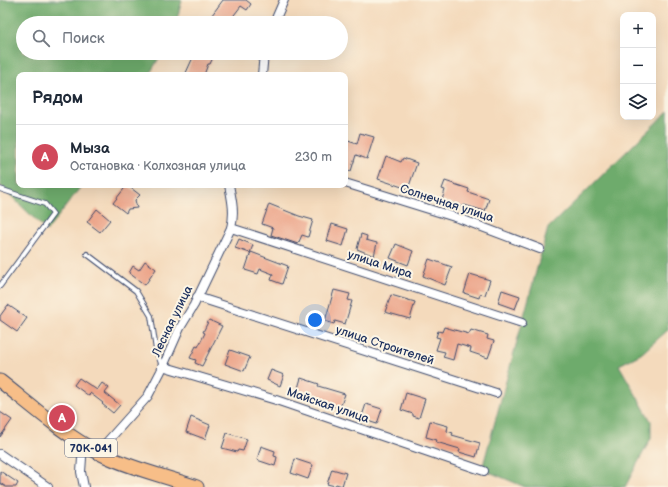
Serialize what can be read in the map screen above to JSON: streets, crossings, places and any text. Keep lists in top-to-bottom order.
{
  "streets": {
    "main road": ["70К-041"],
    "street": [
      "Солнечная улица",
      "улица Мира",
      "Лесная улица",
      "улица Строителей",
      "Майская улица"
    ]
  },
  "crossings": [
    ["улица Мира", "Лесная улица"],
    ["Лесная улица", "улица Строителей"],
    ["Лесная улица", "Майская улица"],
    ["Лесная улица", "70К-041"]
  ],
  "page": {
    "map_buttons": ["+", "−"],
    "search": "Поиск",
    "heading": "Рядом",
    "list": [
      {
        "mark": "A",
        "name": "Мыза",
        "note": "Остановка · Колхозная улица",
        "value": "230 m"
      }
    ],
    "pins": "A"
  }
}
